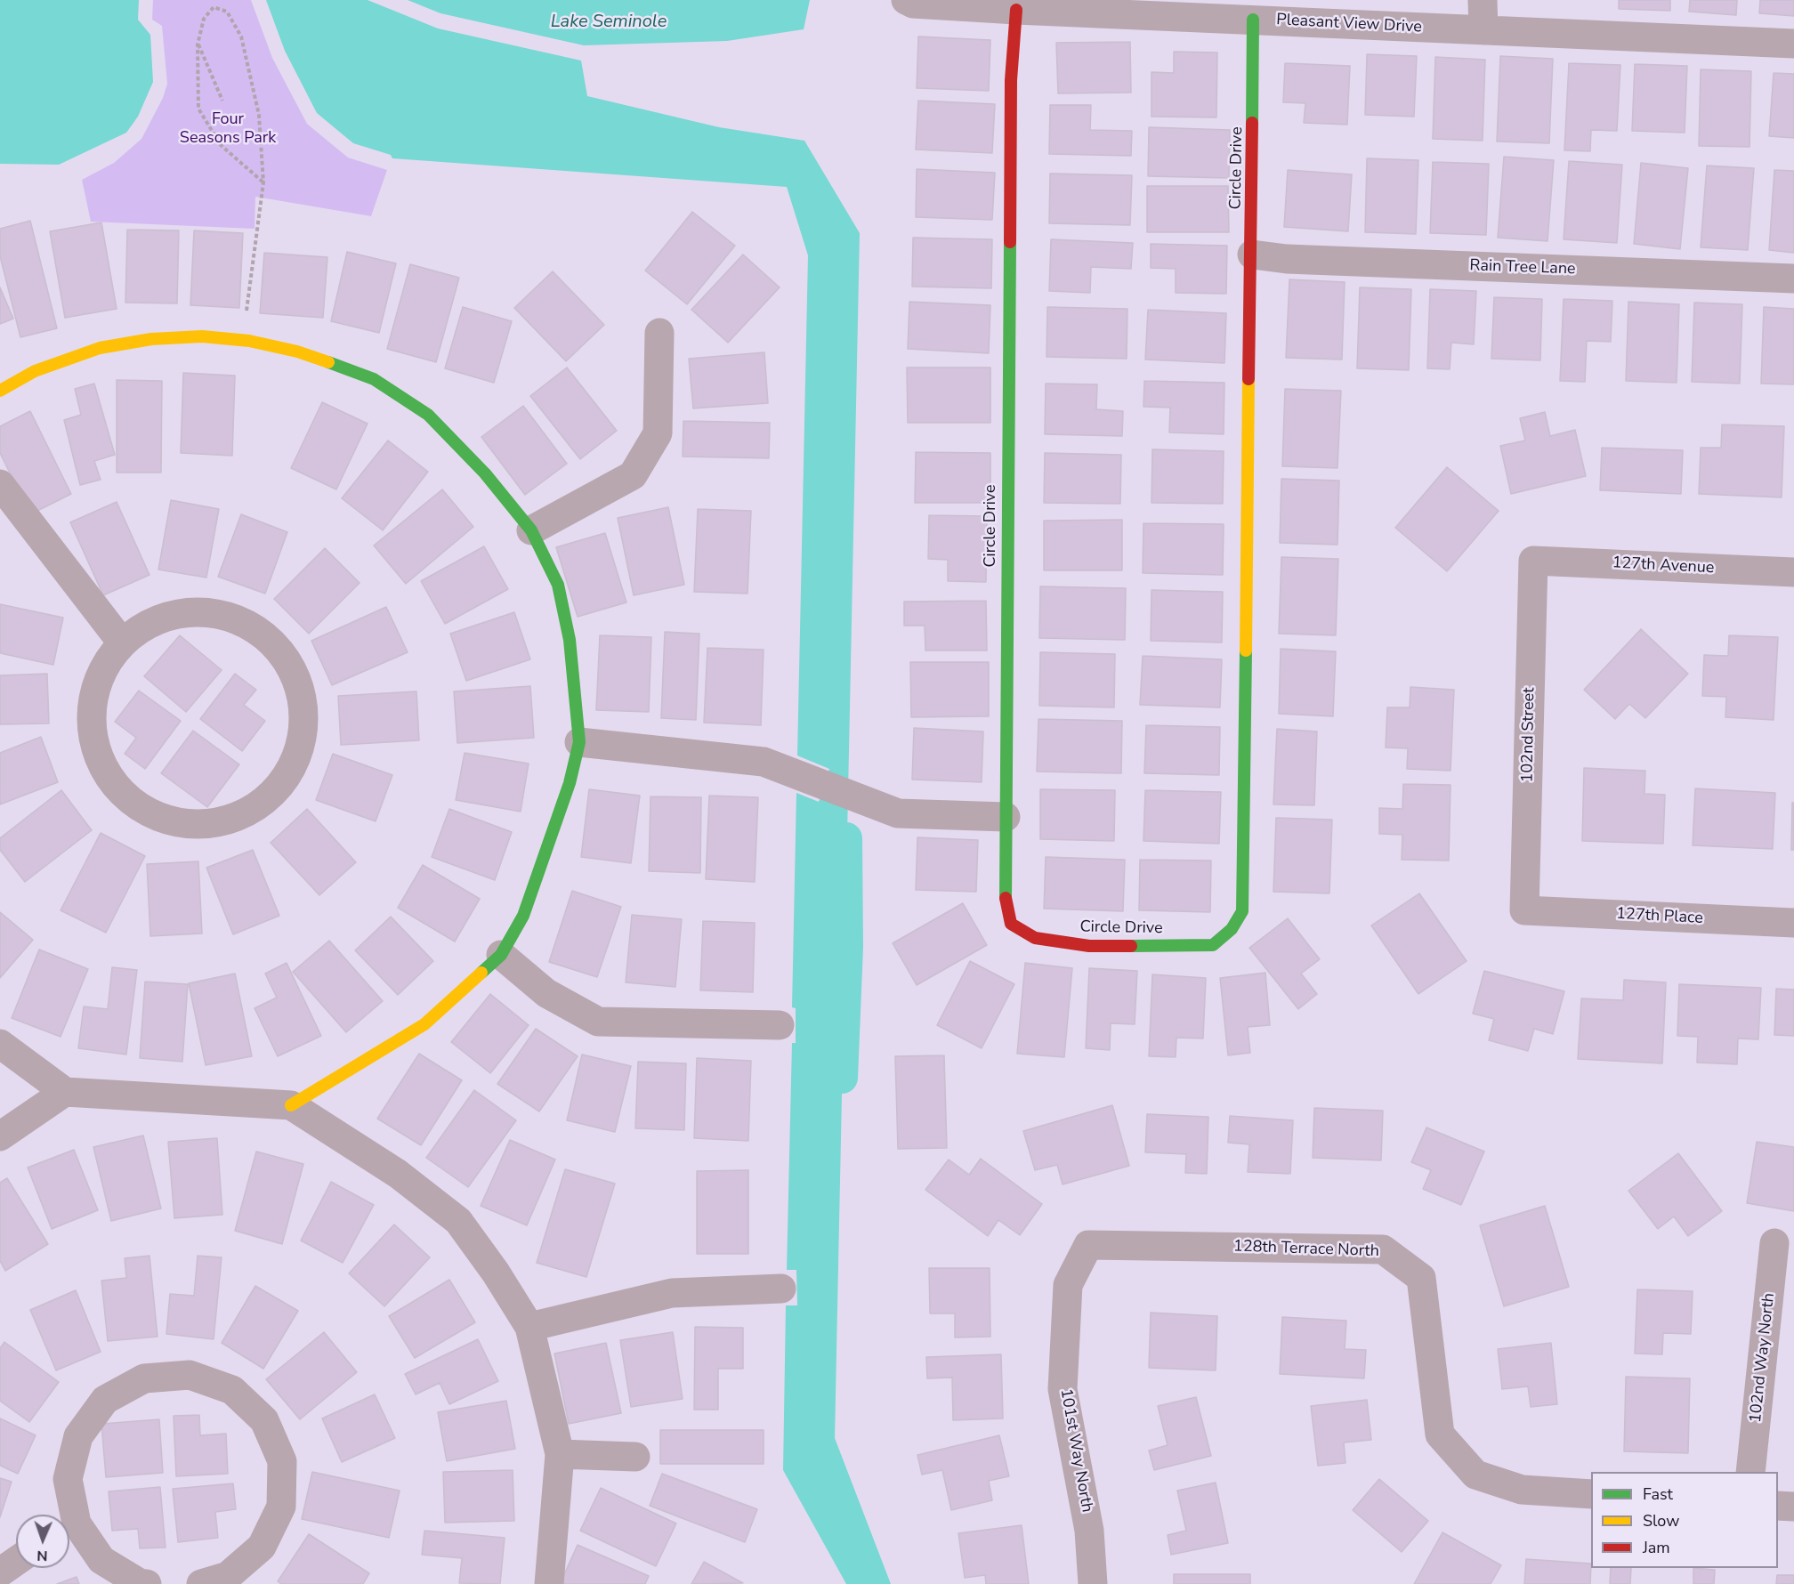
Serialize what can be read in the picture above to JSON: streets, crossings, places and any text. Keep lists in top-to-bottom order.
{
  "streets": {
    "street": [
      "Pleasant View Drive",
      "Circle Drive",
      "Rain Tree Lane",
      "127th Avenue",
      "102nd Street",
      "127th Place",
      "128th Terrace North",
      "102nd Way North",
      "101st Way North"
    ]
  },
  "crossings": [
    ["Pleasant View Drive", "Circle Drive"],
    ["Circle Drive", "Rain Tree Lane"],
    ["127th Avenue", "102nd Street"],
    ["102nd Street", "127th Place"],
    ["128th Terrace North", "101st Way North"]
  ],
  "water": ["Lake Seminole"],
  "parks": ["Four Seasons Park"],
  "legend": ["Fast", "Slow", "Jam"],
  "north": "bottom"
}
